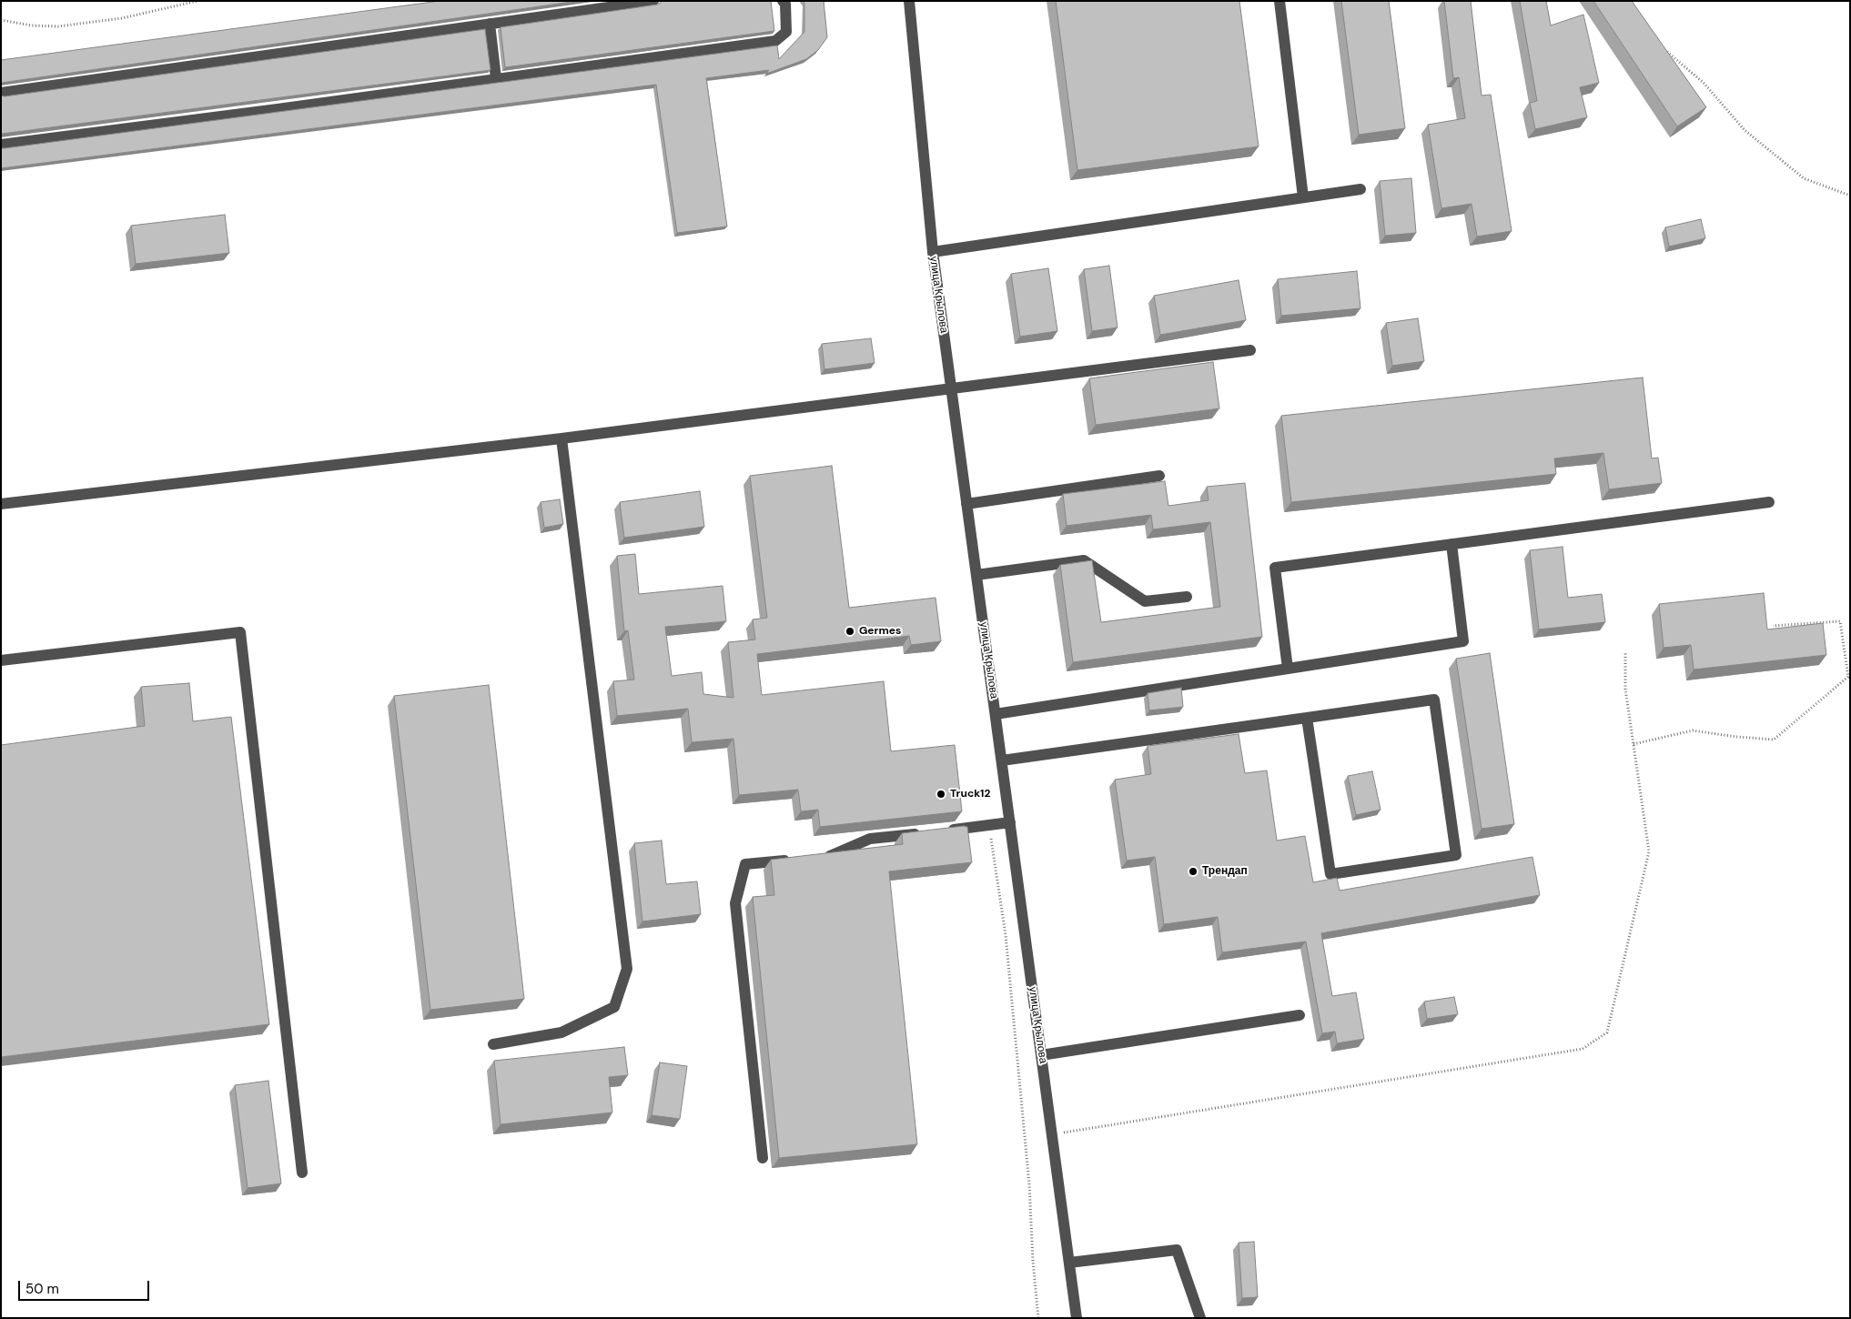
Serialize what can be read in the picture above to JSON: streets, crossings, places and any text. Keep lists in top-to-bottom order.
{
  "streets": {
    "street": ["улица Крылова"]
  },
  "places": ["Germes", "Truck12", "Трендап"],
  "scale_bar": "50 m"
}
